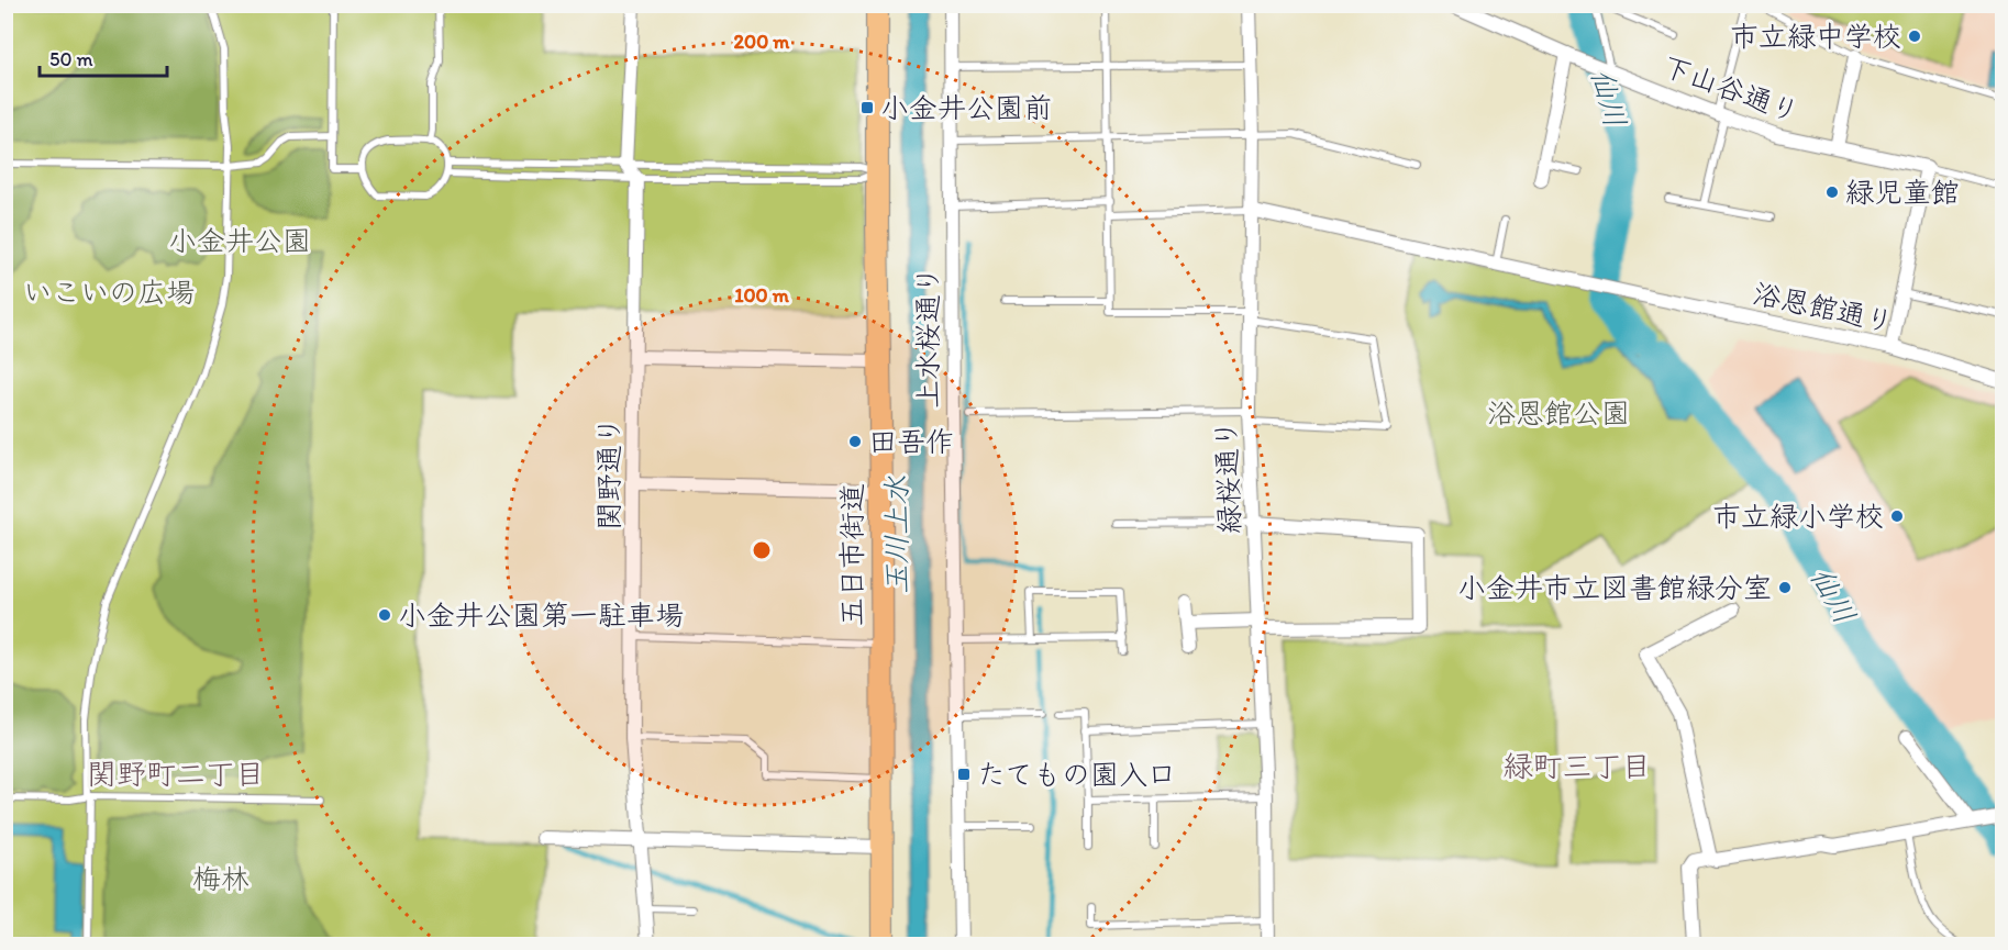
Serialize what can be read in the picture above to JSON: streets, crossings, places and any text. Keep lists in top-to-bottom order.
{
  "streets": {
    "main road": ["五日市街道"],
    "street": [
      "下山谷通り",
      "浴恩館通り",
      "上水桜通り",
      "関野通り",
      "緑桜通り"
    ]
  },
  "districts": ["緑町三丁目", "関野町二丁目"],
  "water": ["仙川", "玉川上水"],
  "parks": [
    "小金井公園",
    "いこいの広場",
    "浴恩館公園",
    "梅林"
  ],
  "places": {
    "other": [
      "市立緑中学校",
      "緑児童館",
      "田吾作",
      "市立緑小学校",
      "小金井市立図書館緑分室",
      "小金井公園第一駐車場"
    ],
    "transit": ["小金井公園前", "たてもの園入口"]
  },
  "scale_bar": "50 m",
  "rings": ["200 m", "100 m"]
}
